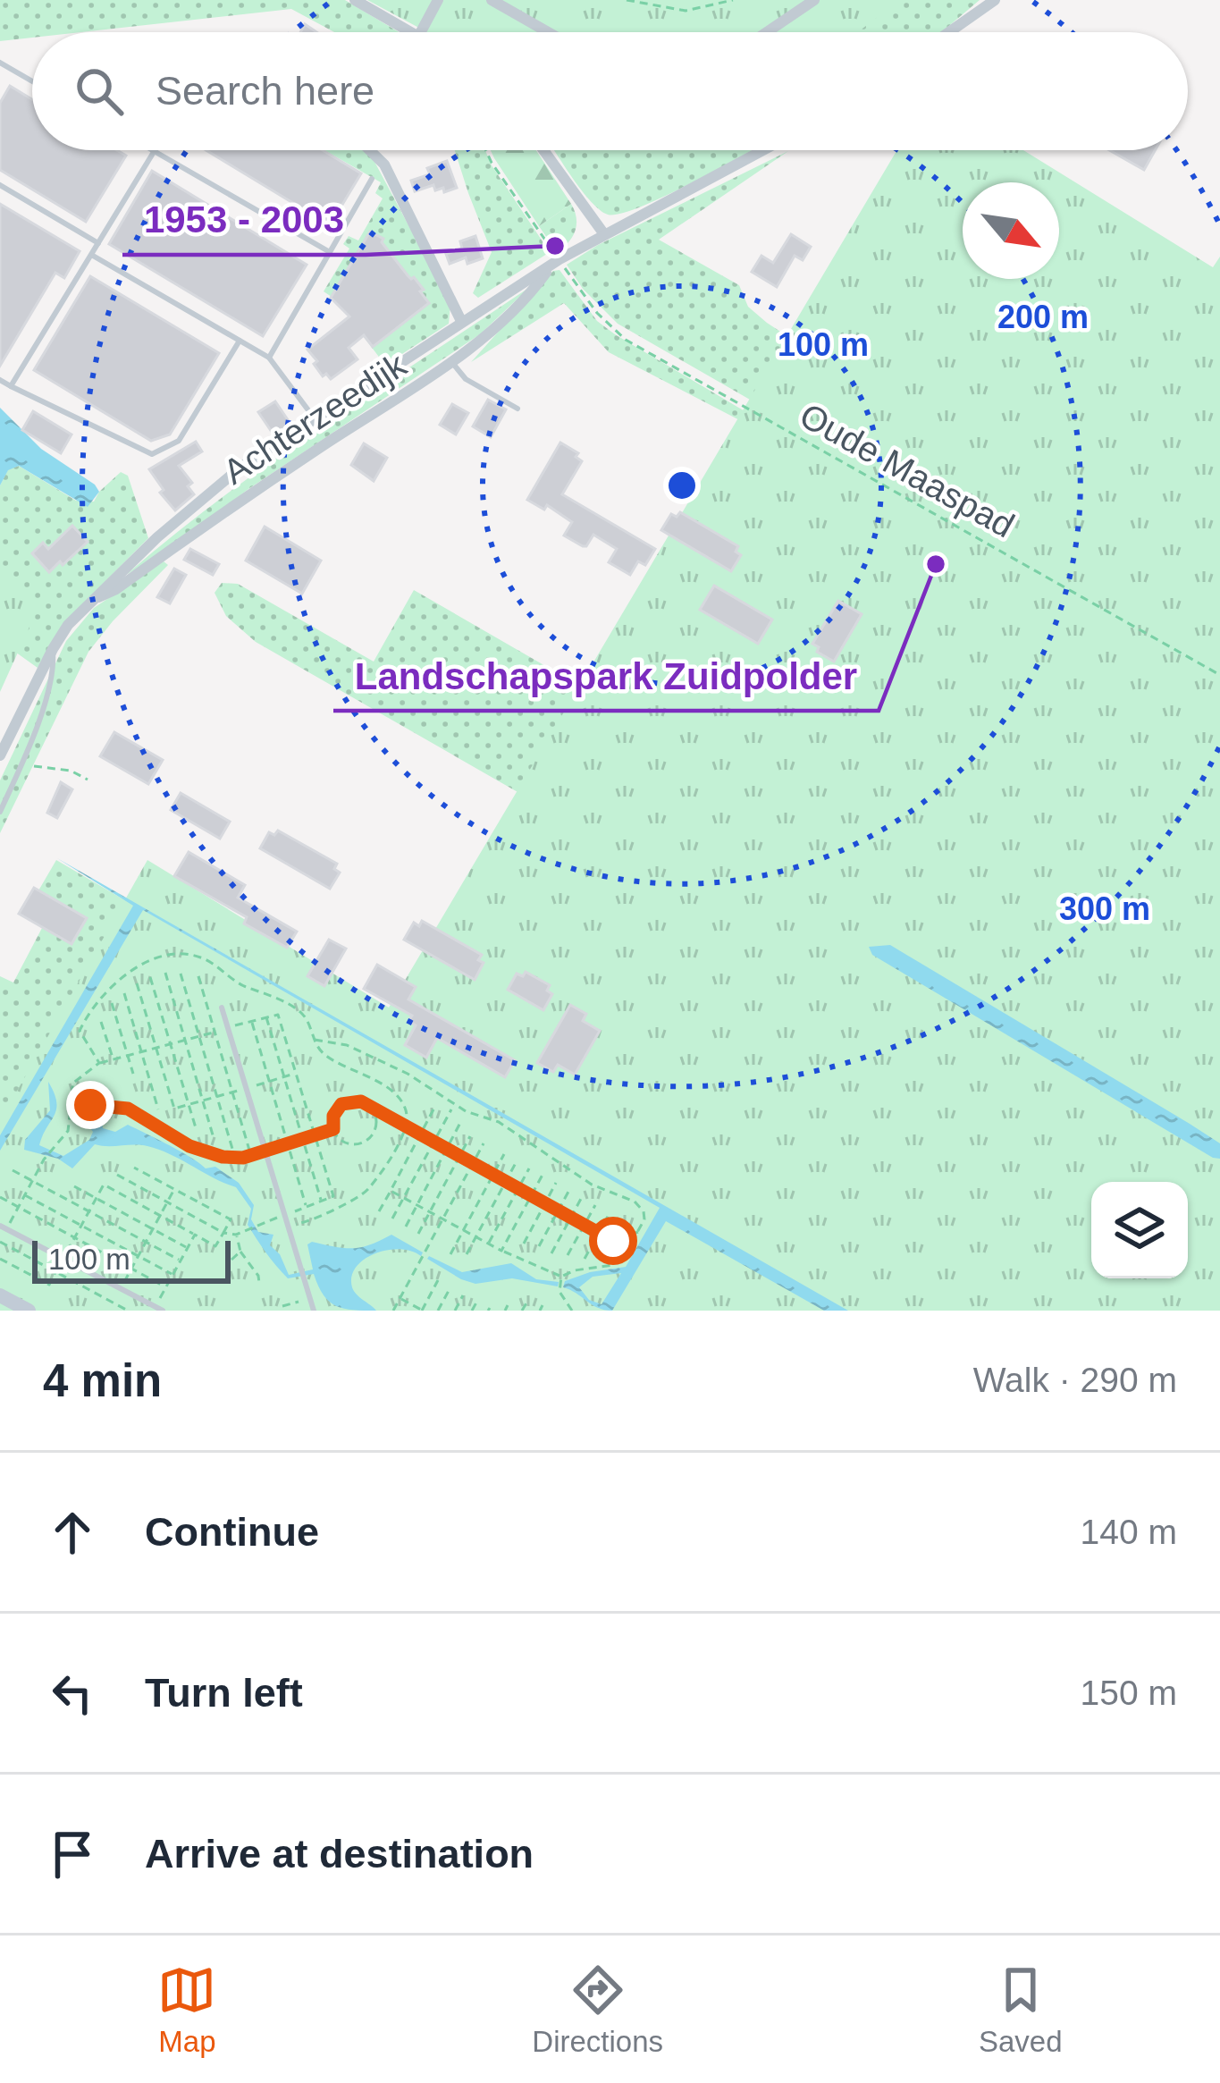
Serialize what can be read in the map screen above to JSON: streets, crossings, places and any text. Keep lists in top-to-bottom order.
{
  "streets": {
    "street": ["Achterzeedijk"],
    "path": ["Oude Maaspad"]
  },
  "crossings": [
    ["Achterzeedijk", "Oude Maaspad"]
  ],
  "places": ["1953 - 2003", "Landschapspark Zuidpolder"],
  "scale_bar": "100 m",
  "north": "bottom right",
  "page": {
    "search": "Search here",
    "scale": "100 m",
    "heading": ["4 min", "Walk · 290 m"],
    "list": [
      ["Continue", "140 m"],
      ["Turn left", "150 m"],
      "Arrive at destination"
    ],
    "nav": ["Map", "Directions", "Saved"]
  },
  "rings": ["200 m", "100 m", "300 m"]
}
